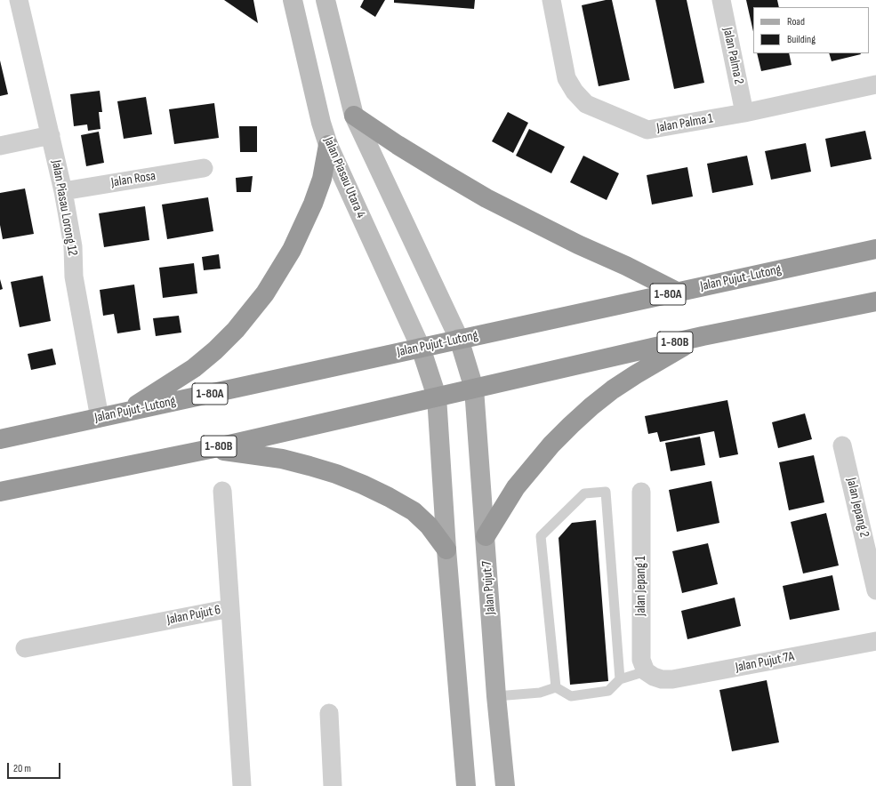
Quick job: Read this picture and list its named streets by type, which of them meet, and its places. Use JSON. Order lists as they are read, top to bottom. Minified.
{"streets":{"highway":["Jalan Pujut-Lutong","1-80A","1-80B"],"main road":["Jalan Pujut 7"],"street":["Jalan Palma 2","Jalan Palma 1","Jalan Piasau Utara 4","Jalan Rosa","Jalan Piasau Lorong 12","Jalan Jepang 2","Jalan Jepang 1","Jalan Pujut 6","Jalan Pujut 7A"]},"crossings":[["Jalan Palma 2","Jalan Palma 1"],["Jalan Piasau Utara 4","Jalan Pujut-Lutong"],["Jalan Rosa","Jalan Piasau Lorong 12"],["Jalan Piasau Lorong 12","Jalan Pujut-Lutong"],["Jalan Pujut-Lutong","Jalan Pujut 7"],["1-80B","Jalan Pujut 7"],["Jalan Jepang 1","Jalan Pujut 7A"]],"legend":["Road","Building"],"scale_bar":"20 m"}
